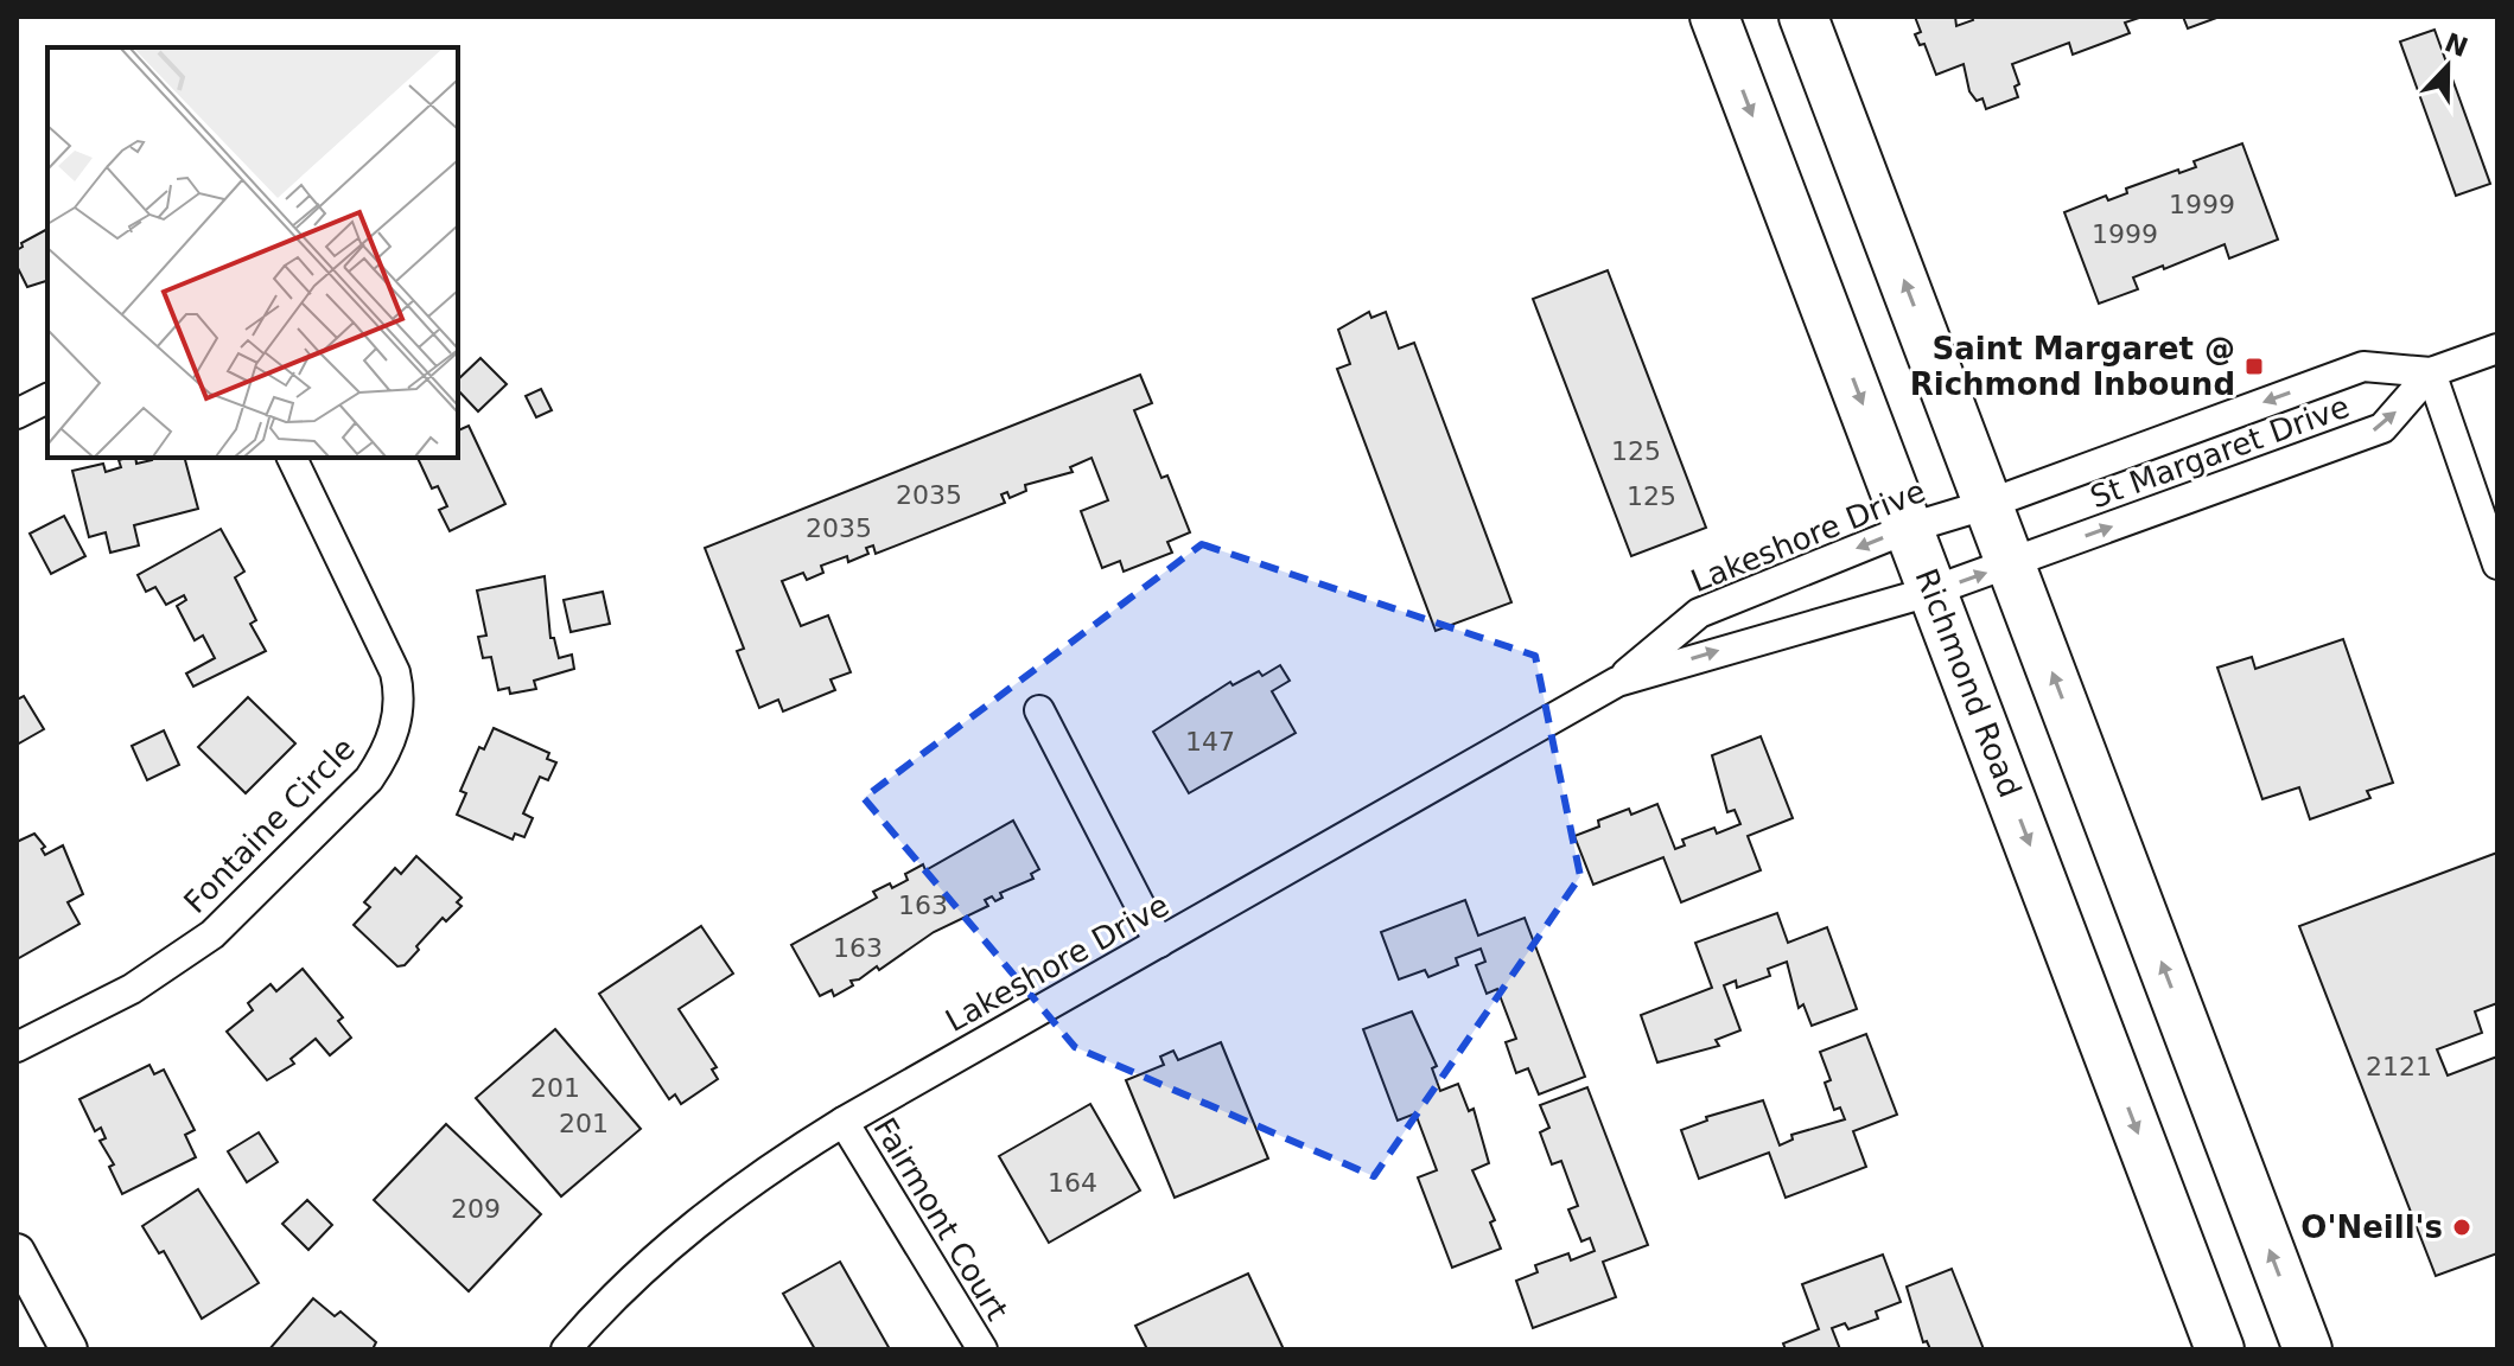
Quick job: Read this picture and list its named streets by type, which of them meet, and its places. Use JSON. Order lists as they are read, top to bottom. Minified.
{"streets":{"main road":["Richmond Road"],"street":["St Margaret Drive","Lakeshore Drive","Fontaine Circle","Fairmont Court"]},"crossings":[["St Margaret Drive","Lakeshore Drive"],["Lakeshore Drive","Richmond Road"],["Lakeshore Drive","Fairmont Court"]],"places":{"transit":["Saint Margaret @ Richmond Inbound"],"other":["O'Neill's"]},"house_numbers":["1999","1999","125","2035","125","2035","147","163","163","2121","201","201","164","209"],"north":"top"}
